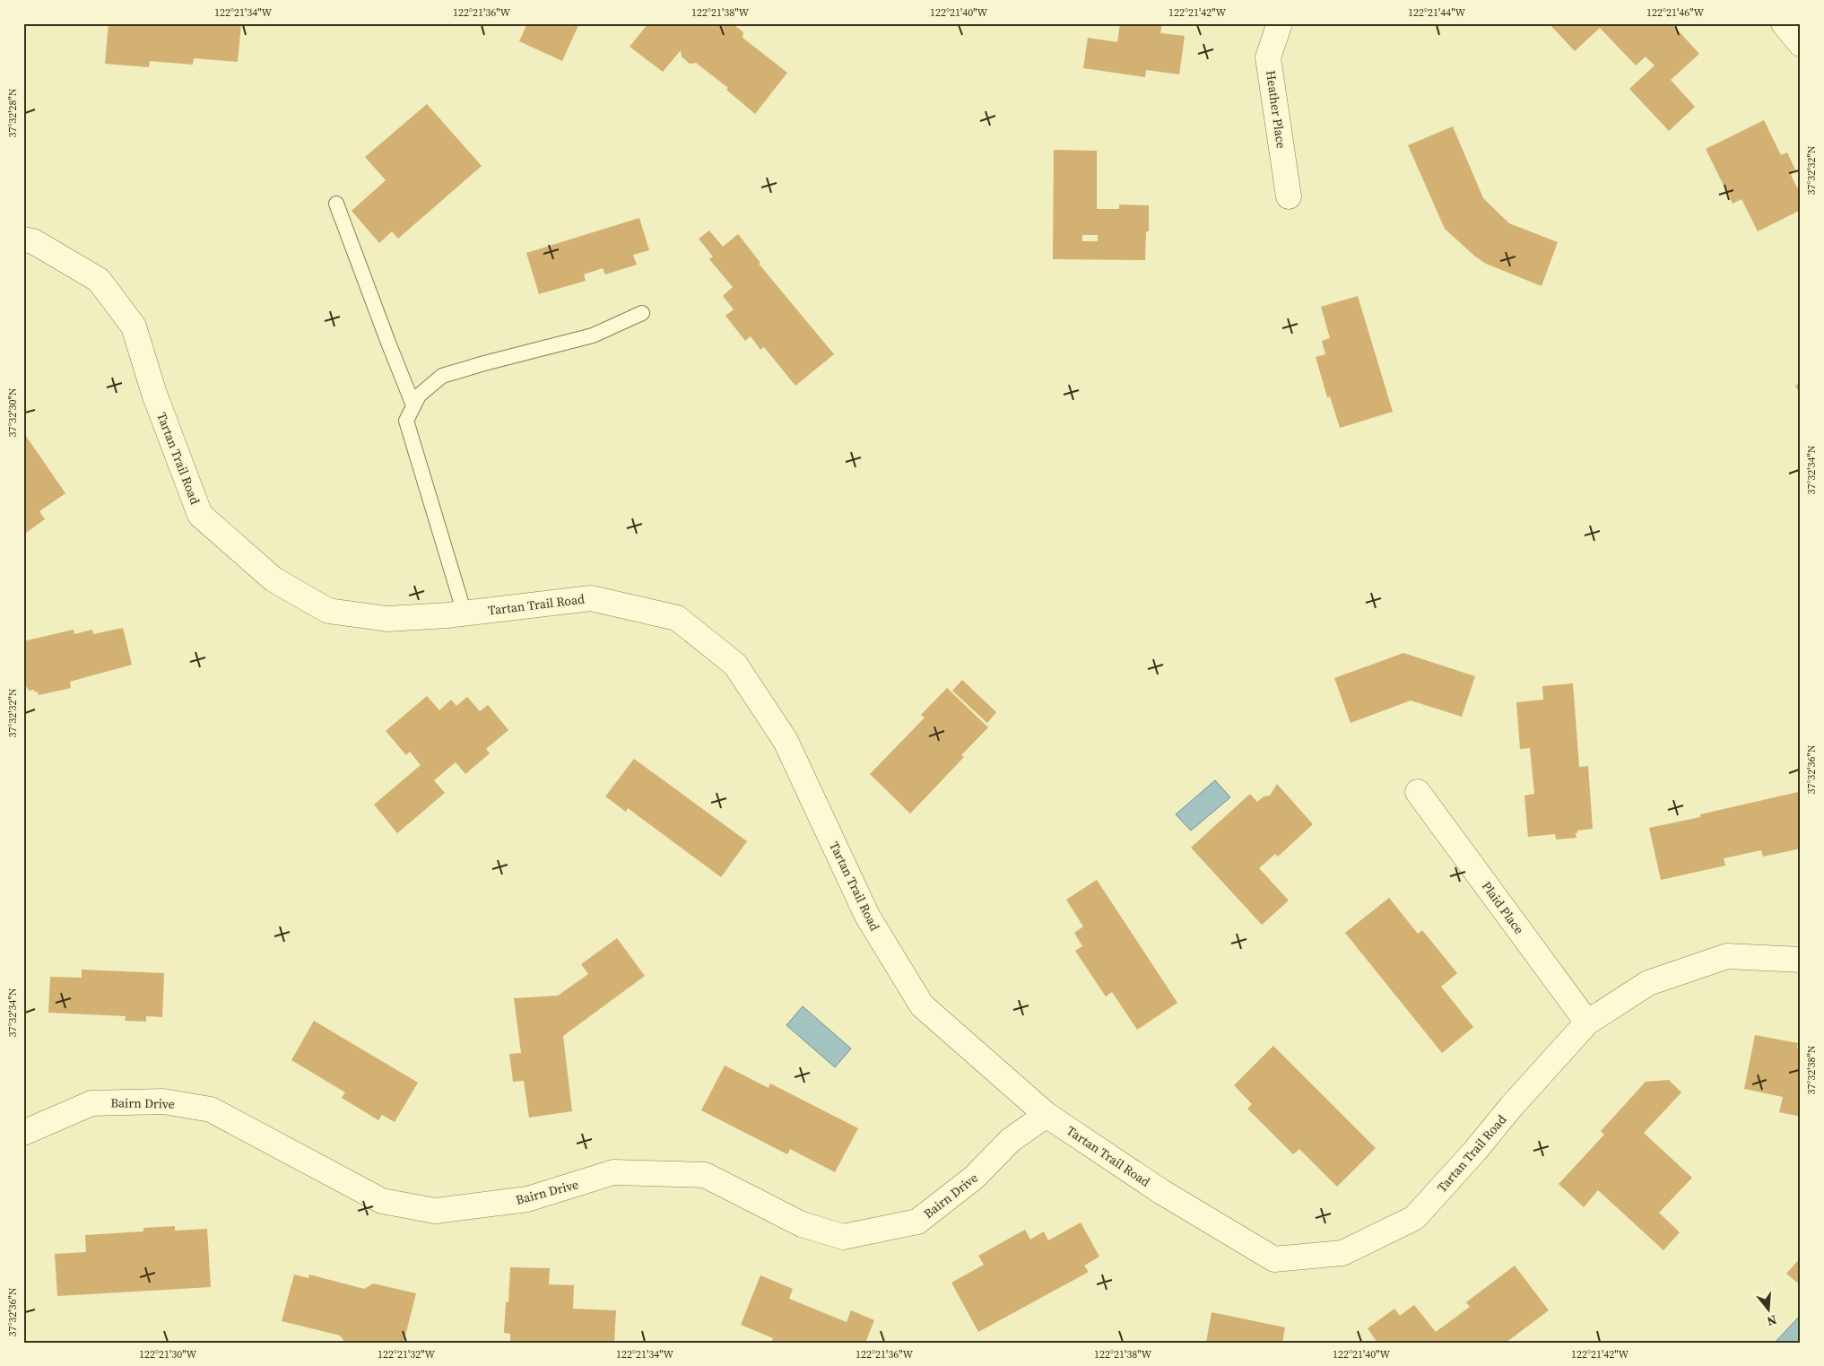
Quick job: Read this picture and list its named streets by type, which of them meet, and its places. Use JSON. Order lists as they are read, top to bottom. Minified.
{"streets":{"street":["Heather Place","Tartan Trail Road","Plaid Place","Bairn Drive"]},"crossings":[["Tartan Trail Road","Plaid Place"],["Tartan Trail Road","Bairn Drive"]],"north":"bottom","coordinates":["122°21'34\"W","122°21'36\"W","122°21'38\"W","122°21'40\"W","122°21'42\"W","122°21'44\"W","122°21'46\"W","37°32'28\"N","37°32'32\"N","37°32'30\"N","37°32'34\"N","37°32'36\"N","37°32'38\"N","122°21'30\"W","122°21'32\"W"]}
